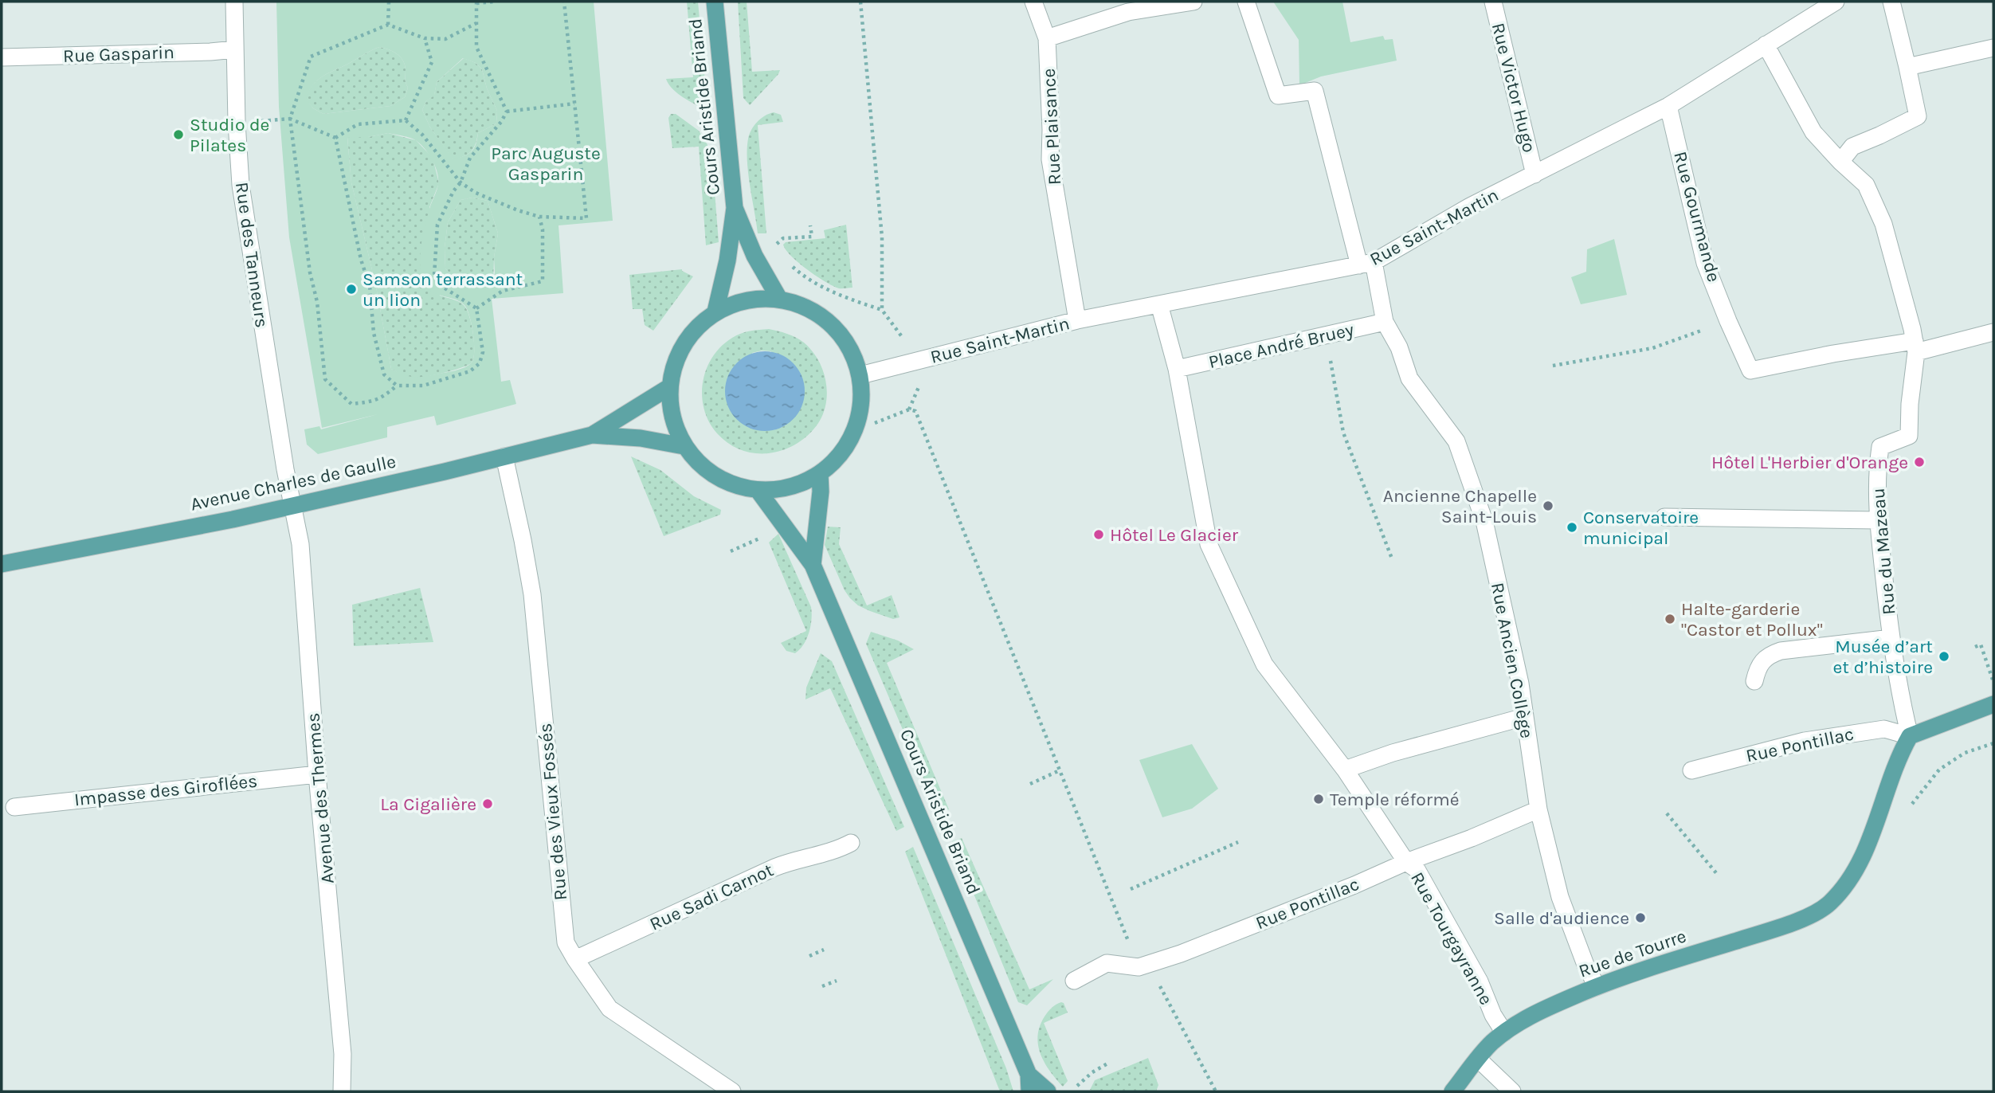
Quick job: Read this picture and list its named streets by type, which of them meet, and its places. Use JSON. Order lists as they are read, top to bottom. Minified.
{"streets":{"main road":["Cours Aristide Briand","Avenue Charles de Gaulle","Rue de Tourre"],"street":["Rue Gasparin","Rue Victor Hugo","Rue Plaisance","Rue Gourmande","Rue Saint-Martin","Rue des Tanneurs","Place André Bruey","Rue du Mazeau","Rue Ancien Collège","Rue Pontillac","Impasse des Giroflées","Avenue des Thermes","Rue des Vieux Fossés","Rue Sadi Carnot","Rue Tourgayranne"]},"crossings":[["Rue Gasparin","Rue des Tanneurs"],["Rue Victor Hugo","Rue Saint-Martin"],["Cours Aristide Briand","Rue Saint-Martin"],["Cours Aristide Briand","Avenue Charles de Gaulle"],["Rue Plaisance","Rue Saint-Martin"],["Rue Gourmande","Rue Saint-Martin"],["Rue Gourmande","Rue du Mazeau"],["Rue Saint-Martin","Avenue Charles de Gaulle"],["Rue des Tanneurs","Avenue Charles de Gaulle"],["Rue des Tanneurs","Avenue des Thermes"],["Place André Bruey","Rue Ancien Collège"],["Place André Bruey","Rue Tourgayranne"],["Avenue Charles de Gaulle","Avenue des Thermes"],["Avenue Charles de Gaulle","Rue des Vieux Fossés"],["Rue du Mazeau","Rue Pontillac"],["Rue du Mazeau","Rue de Tourre"],["Rue Ancien Collège","Rue Pontillac"],["Rue Ancien Collège","Rue de Tourre"],["Rue Pontillac","Rue Tourgayranne"],["Rue Pontillac","Rue de Tourre"],["Impasse des Giroflées","Avenue des Thermes"],["Rue des Vieux Fossés","Rue Sadi Carnot"],["Rue Tourgayranne","Rue de Tourre"]],"parks":["Parc Auguste Gasparin"],"places":["Studio de Pilates","Samson terrassant un lion","Hôtel L'Herbier d'Orange","Ancienne Chapelle Saint-Louis","Conservatoire municipal","Hôtel Le Glacier","Halte-garderie \"Castor et Pollux\"","Musée d’art et d’histoire","Temple réformé","La Cigalière","Salle d'audience"]}
